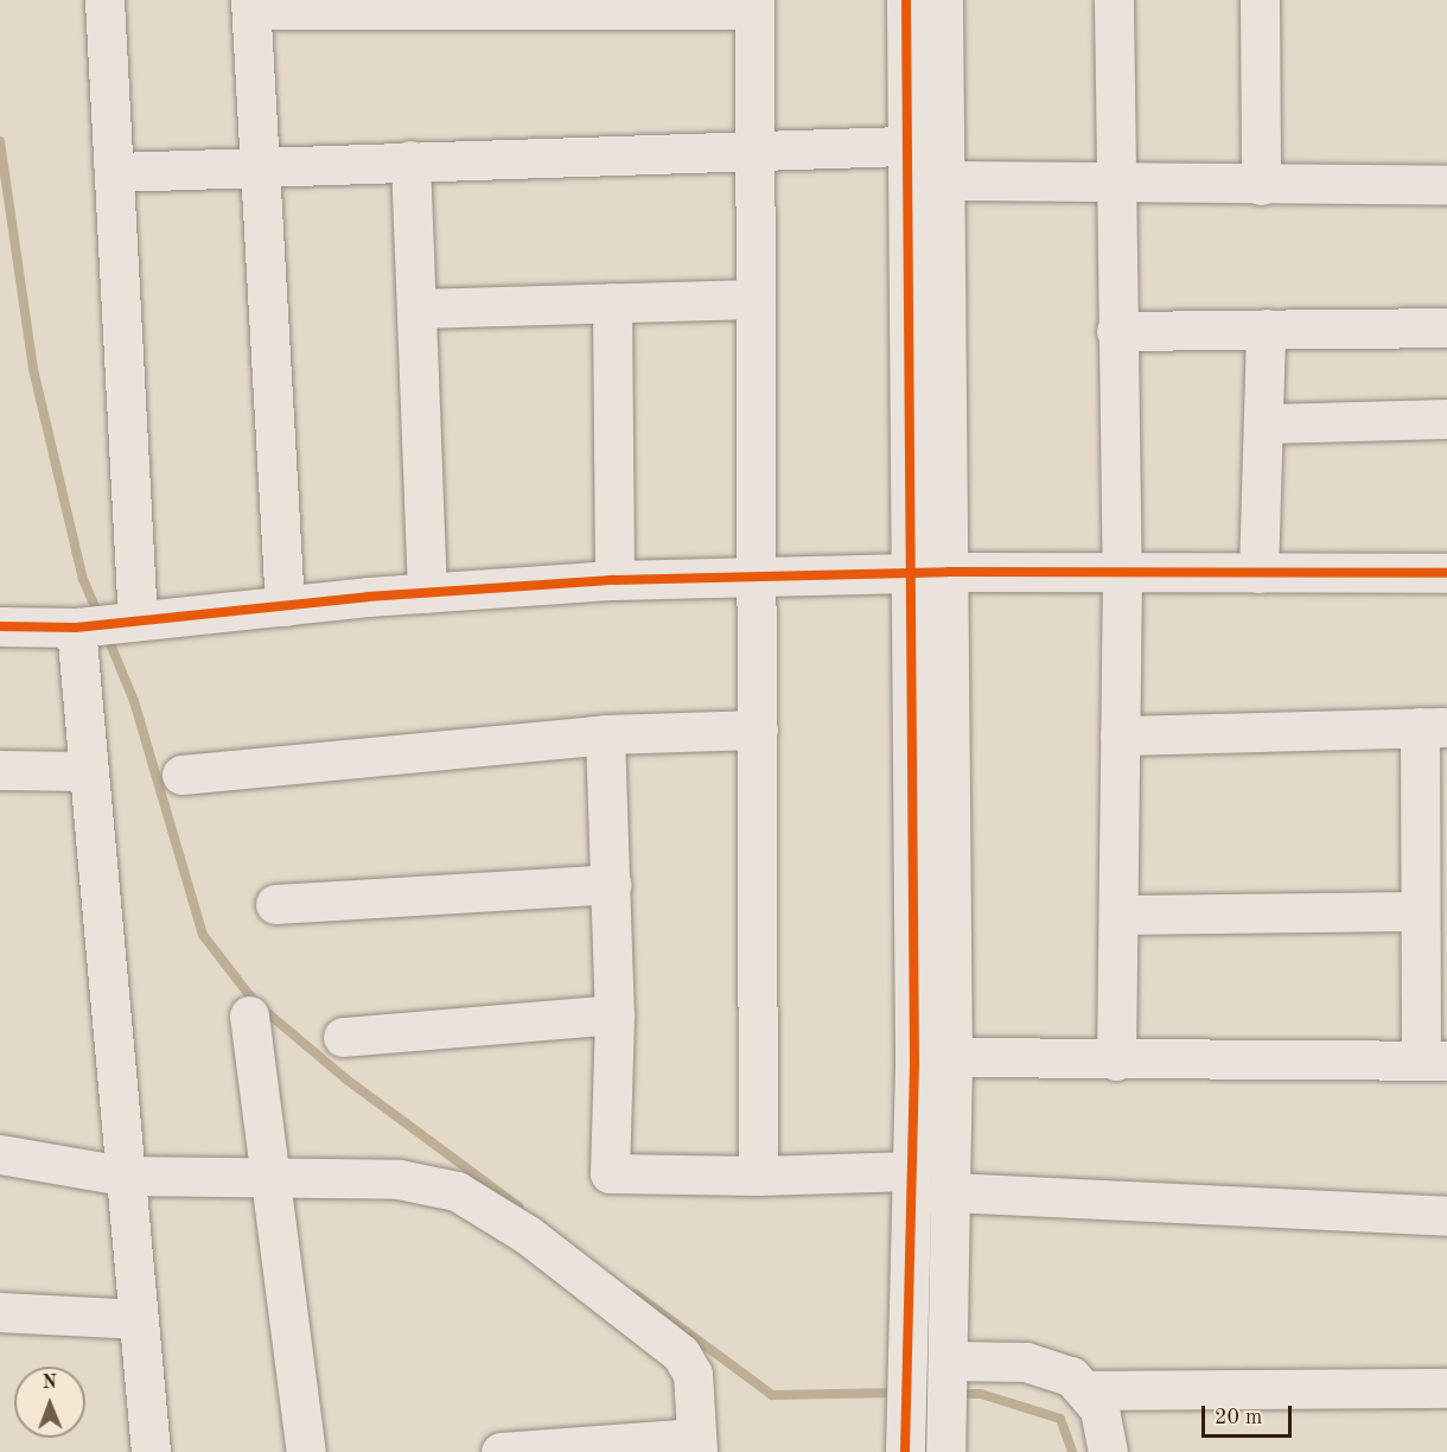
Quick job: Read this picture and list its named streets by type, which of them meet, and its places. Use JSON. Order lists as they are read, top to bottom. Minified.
{"scale_bar":"20 m","north":"top"}
